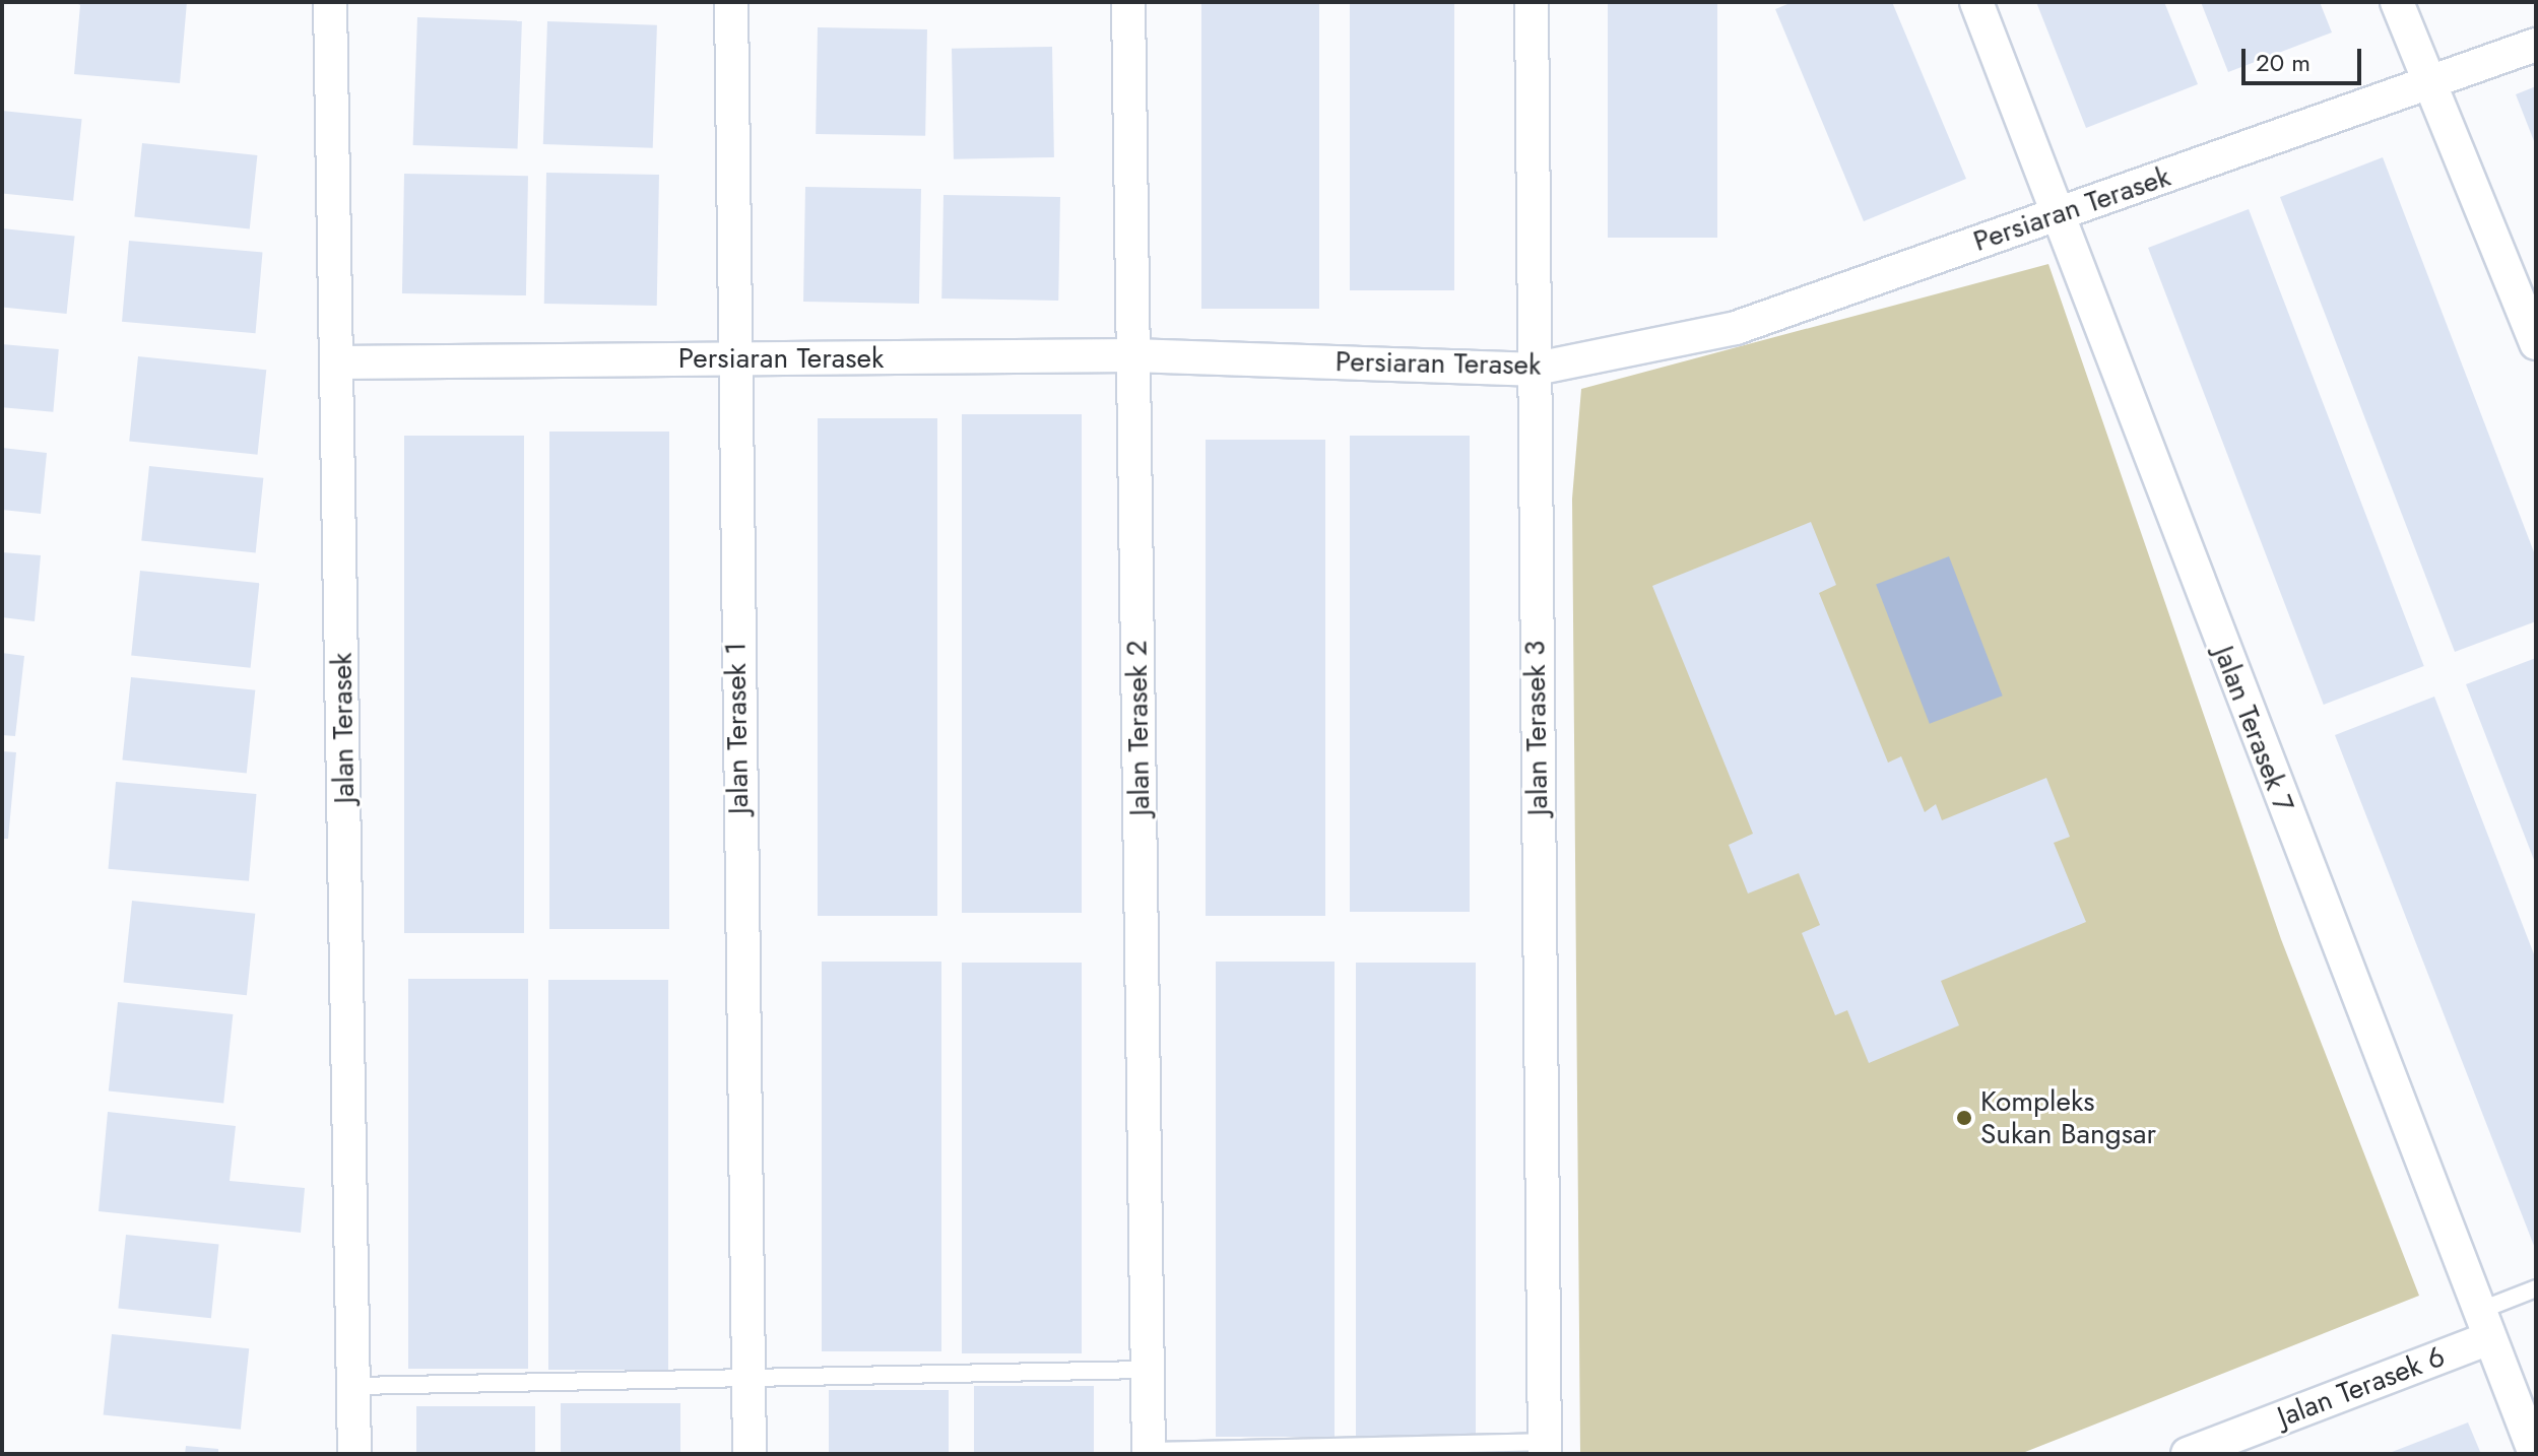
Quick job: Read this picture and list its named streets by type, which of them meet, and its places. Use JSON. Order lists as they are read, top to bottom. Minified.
{"streets":{"street":["Persiaran Terasek","Jalan Terasek","Jalan Terasek 1","Jalan Terasek 2","Jalan Terasek 3","Jalan Terasek 7","Jalan Terasek 6"]},"crossings":[["Persiaran Terasek","Jalan Terasek"],["Persiaran Terasek","Jalan Terasek 1"],["Persiaran Terasek","Jalan Terasek 2"],["Persiaran Terasek","Jalan Terasek 3"],["Persiaran Terasek","Jalan Terasek 7"],["Jalan Terasek 7","Jalan Terasek 6"]],"places":["Kompleks Sukan Bangsar"],"scale_bar":"20 m"}
